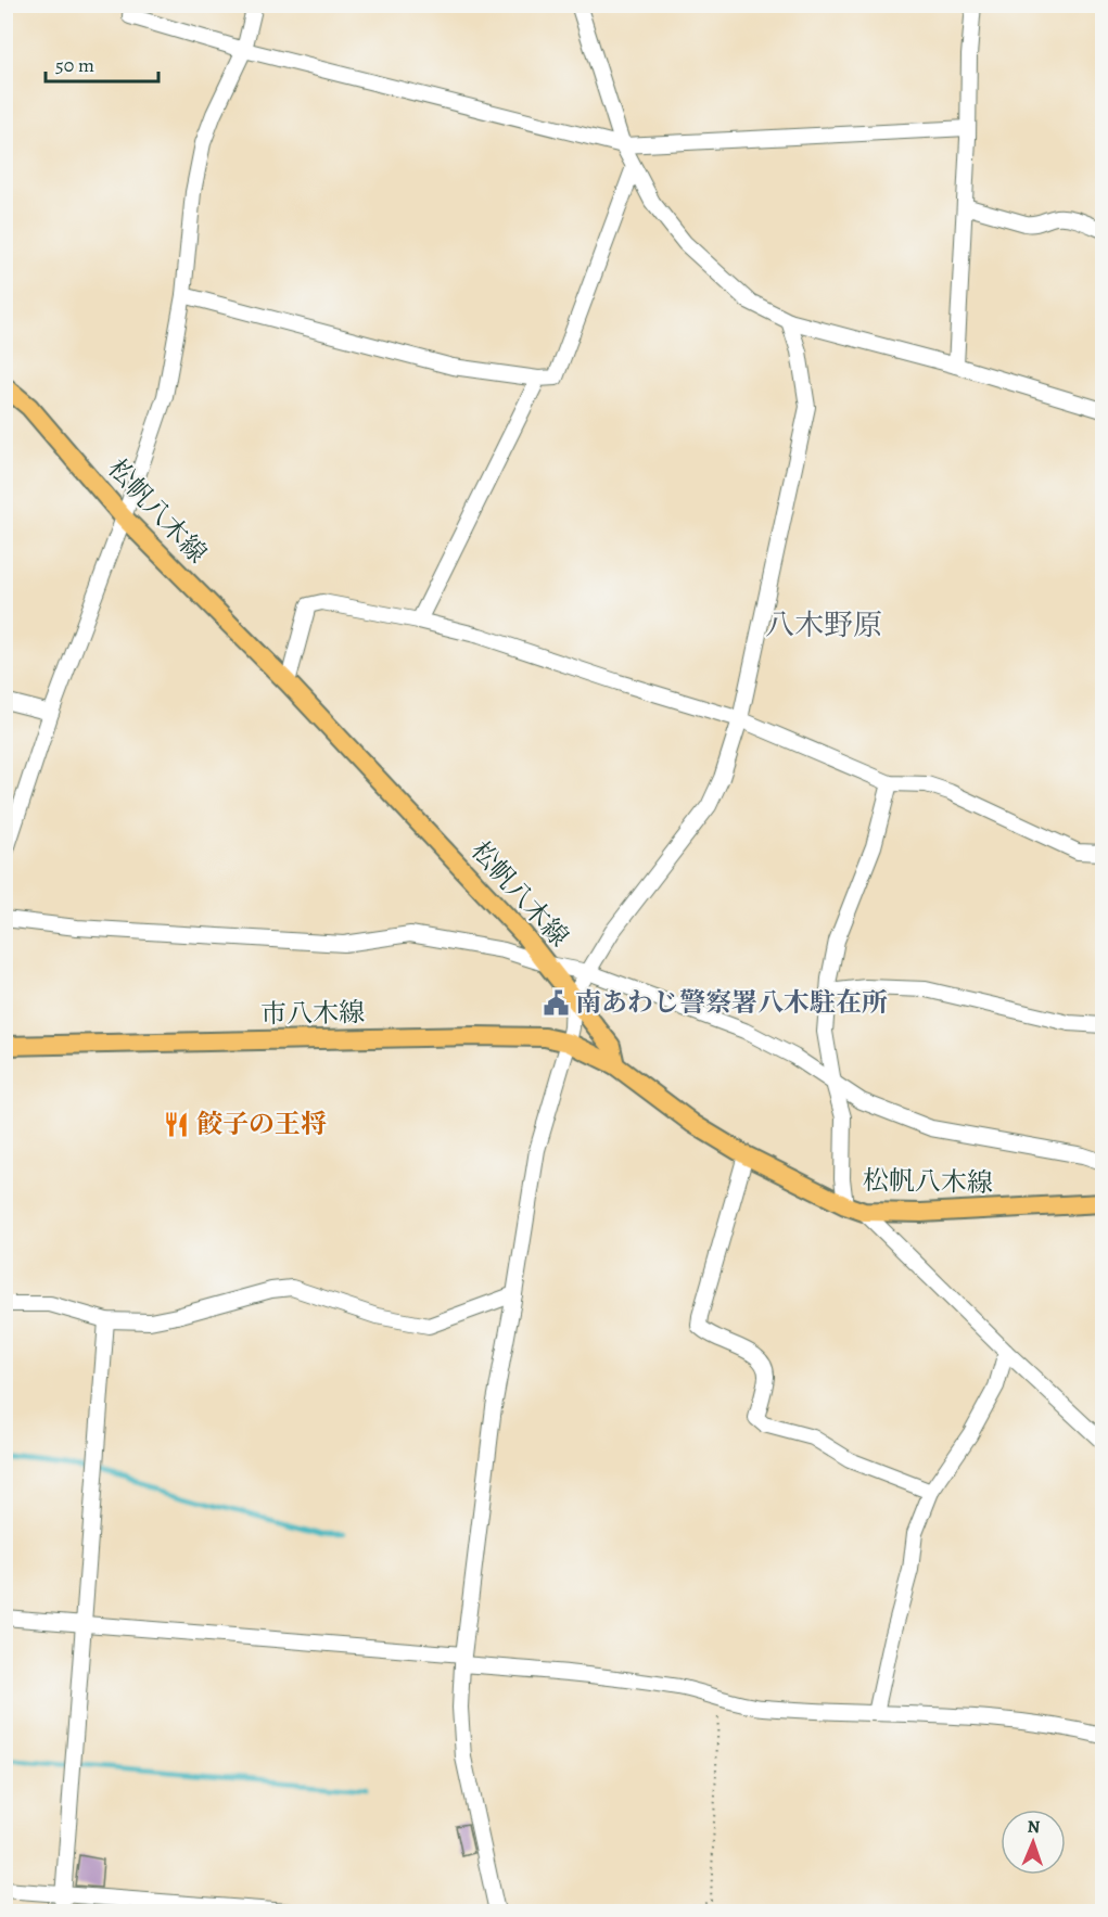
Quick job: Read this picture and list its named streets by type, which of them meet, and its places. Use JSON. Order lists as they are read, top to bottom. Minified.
{"streets":{"main road":["松帆八木線","市八木線"]},"crossings":[["松帆八木線","市八木線"]],"districts":["八木野原"],"places":{"public building":["南あわじ警察署八木駐在所"],"restaurant":["餃子の王将"]},"scale_bar":"50 m","north":"top"}
